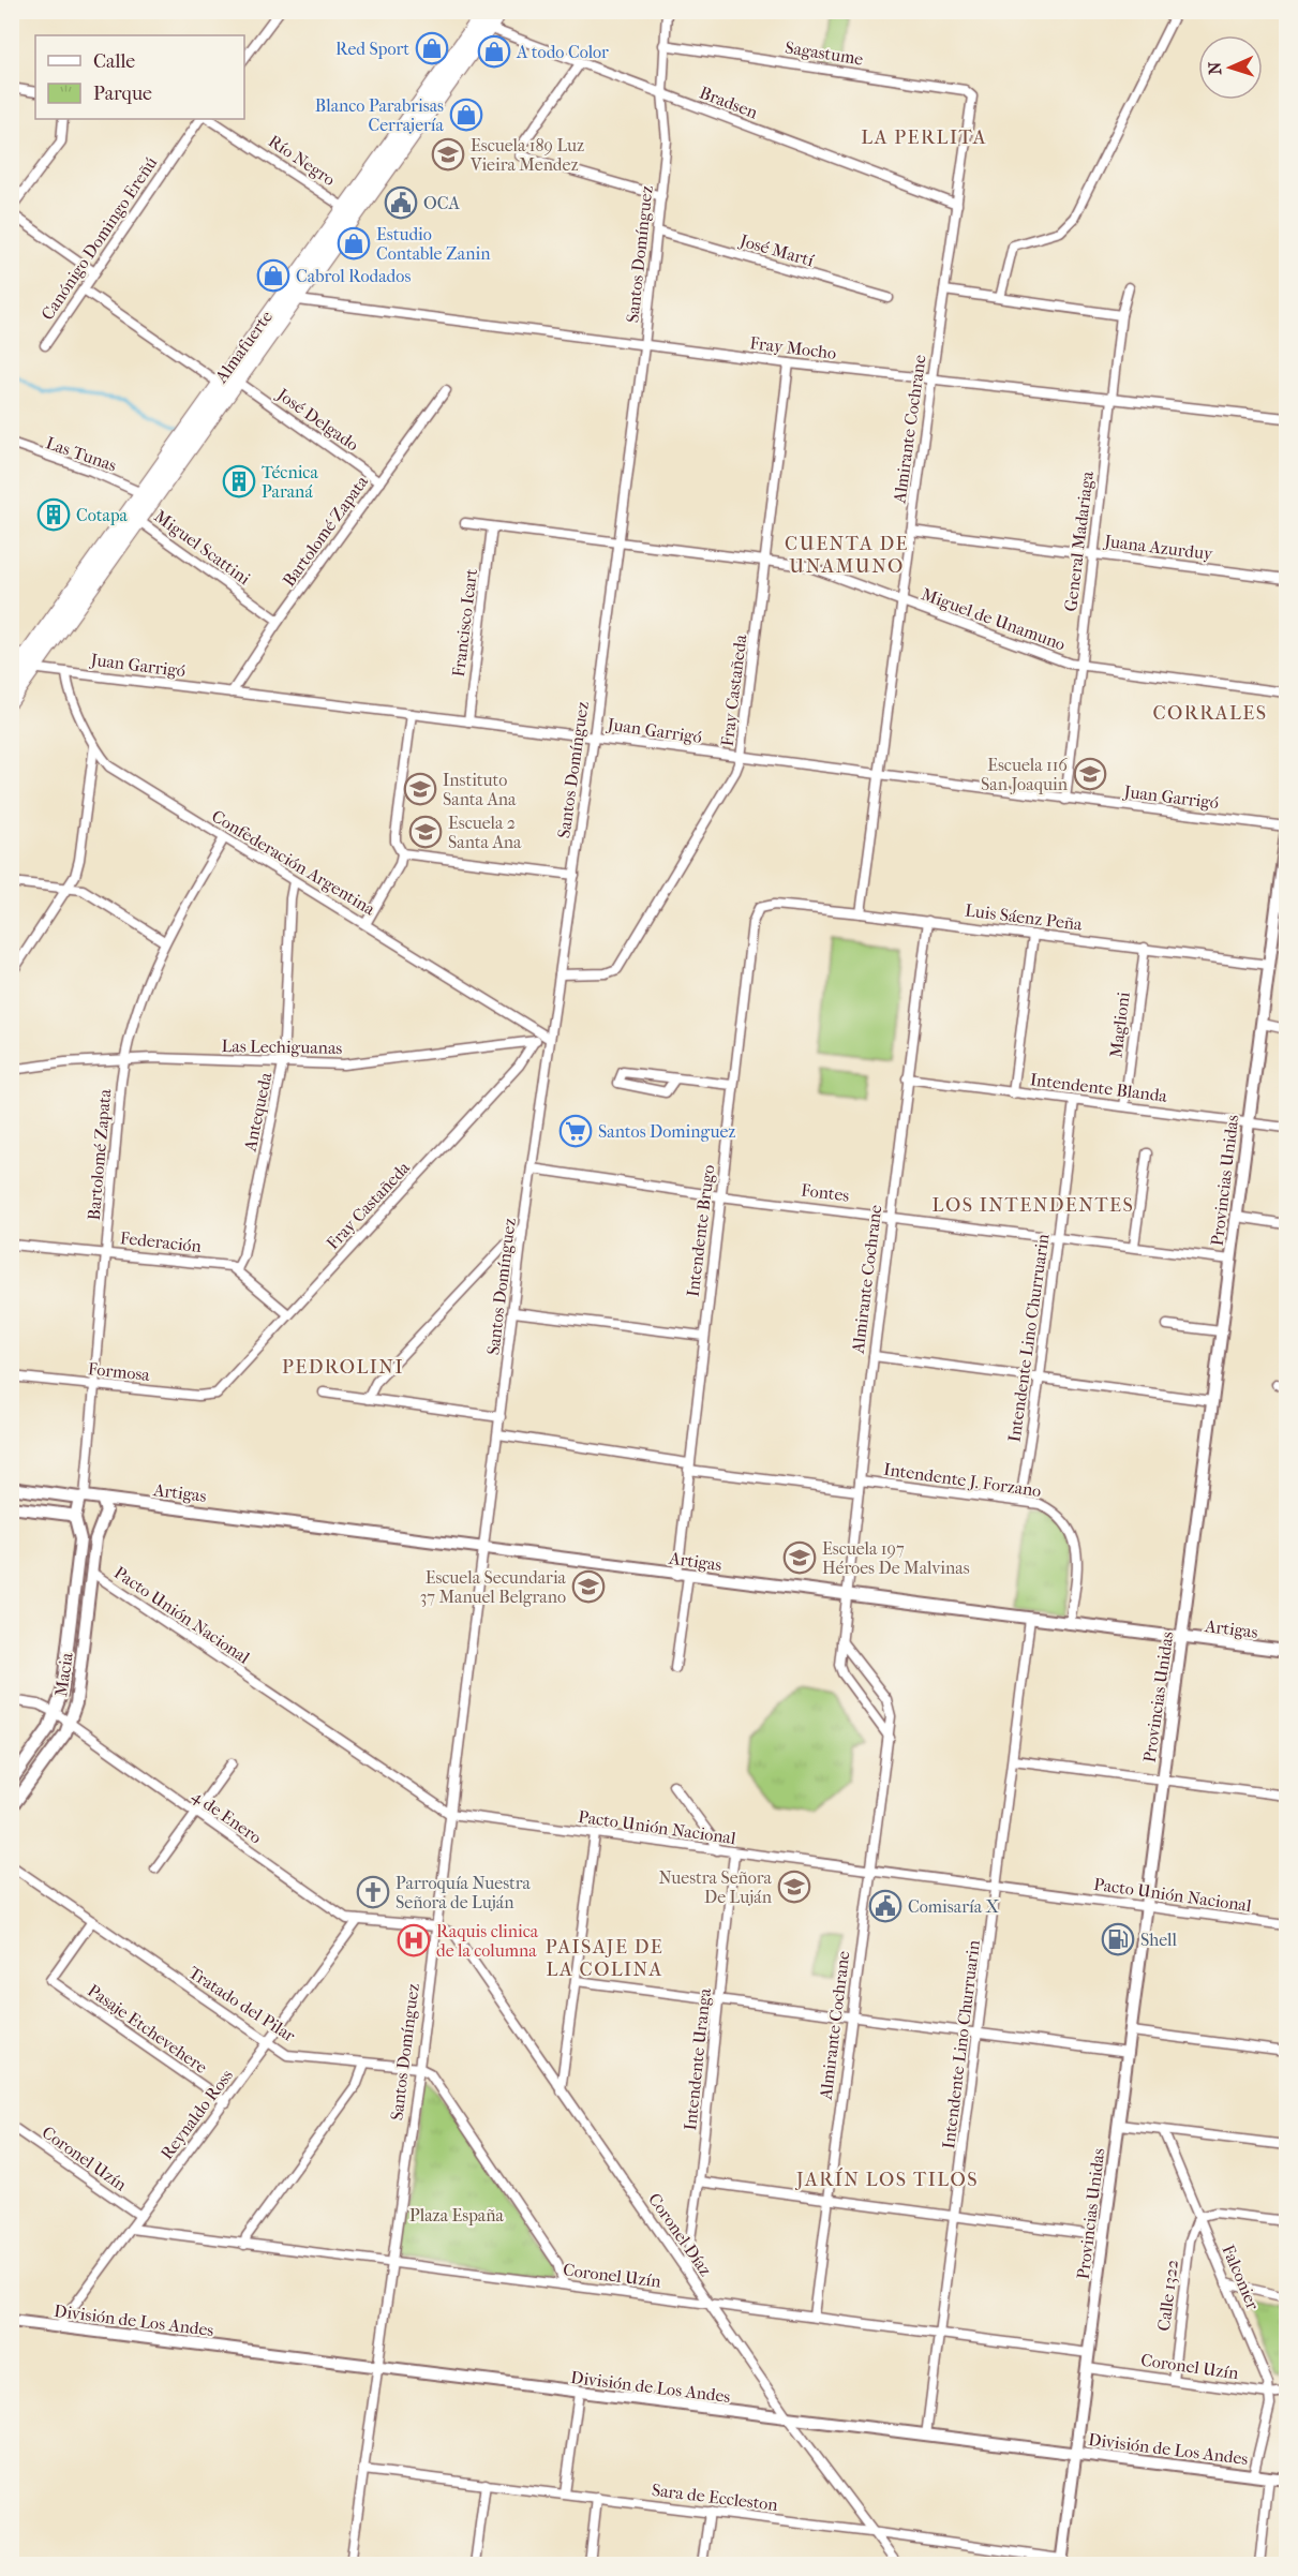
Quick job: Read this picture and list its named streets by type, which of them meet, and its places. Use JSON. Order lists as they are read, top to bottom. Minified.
{"streets":{"main road":["Almafuerte"],"street":["Sagastume","Bradsen","Río Negro","Canónigo Domingo Ereñú","José Martí","Santos Domínguez","Fray Mocho","José Delgado","Almirante Cochrane","Las Tunas","Bartolomé Zapata","General Madariaga","Miguel Scattini","Juana Azurduy","Miguel de Unamuno","Francisco Icart","Juan Garrigó","Fray Castañeda","Confederación Argentina","Luis Sáenz Peña","Maglioni","Las Lechiguanas","Intendente Blanda","Antequeda","Provincias Unidas","Fontes","Intendente Brugo","Federación","Intendente Lino Churruarin","Formosa","Intendente J. Forzano","Artigas","Pacto Unión Nacional","Macia","4 de Enero","Tratado del Pilar","Pasaje Etchevehere","Intendente Uranga","Reynaldo Ross","Coronel Uzín","Coronel Díaz","Falconier","Calle 1322","División de Los Andes","Sara de Eccleston"]},"crossings":[["Sagastume","Santos Domínguez"],["Sagastume","Almirante Cochrane"],["Bradsen","Santos Domínguez"],["Bradsen","Almafuerte"],["Bradsen","Almirante Cochrane"],["Río Negro","Almafuerte"],["José Martí","Santos Domínguez"],["Santos Domínguez","Fray Mocho"],["Santos Domínguez","Miguel de Unamuno"],["Santos Domínguez","Juan Garrigó"],["Santos Domínguez","Fray Castañeda"],["Santos Domínguez","Confederación Argentina"],["Santos Domínguez","Las Lechiguanas"],["Santos Domínguez","Fontes"],["Santos Domínguez","Artigas"],["Santos Domínguez","Pacto Unión Nacional"],["Santos Domínguez","4 de Enero"],["Santos Domínguez","Tratado del Pilar"],["Santos Domínguez","Coronel Uzín"],["Santos Domínguez","Coronel Díaz"],["Santos Domínguez","División de Los Andes"],["Santos Domínguez","Sara de Eccleston"],["Almafuerte","Fray Mocho"],["Almafuerte","José Delgado"],["Almafuerte","Las Tunas"],["Almafuerte","Miguel Scattini"],["Almafuerte","Juan Garrigó"],["Fray Mocho","Almirante Cochrane"],["Fray Mocho","General Madariaga"],["Fray Mocho","Fray Castañeda"],["José Delgado","Bartolomé Zapata"],["Almirante Cochrane","Juana Azurduy"],["Almirante Cochrane","Miguel de Unamuno"],["Almirante Cochrane","Juan Garrigó"],["Almirante Cochrane","Luis Sáenz Peña"],["Almirante Cochrane","Intendente Blanda"],["Almirante Cochrane","Fontes"],["Almirante Cochrane","Intendente J. Forzano"],["Almirante Cochrane","Artigas"],["Almirante Cochrane","Pacto Unión Nacional"],["Almirante Cochrane","Coronel Uzín"],["Bartolomé Zapata","Miguel Scattini"],["Bartolomé Zapata","Juan Garrigó"],["Bartolomé Zapata","Confederación Argentina"],["Bartolomé Zapata","Las Lechiguanas"],["Bartolomé Zapata","Federación"],["Bartolomé Zapata","Formosa"],["Bartolomé Zapata","Artigas"],["Bartolomé Zapata","Macia"],["General Madariaga","Juana Azurduy"],["General Madariaga","Miguel de Unamuno"],["General Madariaga","Juan Garrigó"],["Miguel de Unamuno","Francisco Icart"],["Miguel de Unamuno","Fray Castañeda"],["Francisco Icart","Juan Garrigó"],["Juan Garrigó","Fray Castañeda"],["Juan Garrigó","Confederación Argentina"],["Fray Castañeda","Las Lechiguanas"],["Fray Castañeda","Federación"],["Fray Castañeda","Formosa"],["Confederación Argentina","Las Lechiguanas"],["Confederación Argentina","Antequeda"],["Luis Sáenz Peña","Maglioni"],["Luis Sáenz Peña","Provincias Unidas"],["Luis Sáenz Peña","Intendente Brugo"],["Maglioni","Intendente Blanda"],["Las Lechiguanas","Antequeda"],["Intendente Blanda","Provincias Unidas"],["Intendente Blanda","Intendente Lino Churruarin"],["Antequeda","Federación"],["Provincias Unidas","Fontes"],["Provincias Unidas","Artigas"],["Provincias Unidas","Pacto Unión Nacional"],["Provincias Unidas","Coronel Uzín"],["Provincias Unidas","División de Los Andes"],["Provincias Unidas","Sara de Eccleston"],["Fontes","Intendente Brugo"],["Fontes","Intendente Lino Churruarin"],["Intendente Brugo","Artigas"],["Intendente Lino Churruarin","Intendente J. Forzano"],["Intendente Lino Churruarin","Artigas"],["Intendente Lino Churruarin","Pacto Unión Nacional"],["Intendente Lino Churruarin","Coronel Uzín"],["Intendente Lino Churruarin","División de Los Andes"],["Intendente J. Forzano","Artigas"],["Artigas","Macia"],["Pacto Unión Nacional","Macia"],["Pacto Unión Nacional","Intendente Uranga"],["Macia","4 de Enero"],["4 de Enero","Reynaldo Ross"],["4 de Enero","Coronel Díaz"],["Tratado del Pilar","Pasaje Etchevehere"],["Tratado del Pilar","Reynaldo Ross"],["Pasaje Etchevehere","Reynaldo Ross"],["Intendente Uranga","Coronel Díaz"],["Reynaldo Ross","Coronel Uzín"],["Reynaldo Ross","División de Los Andes"],["Coronel Uzín","Coronel Díaz"],["Coronel Uzín","Falconier"],["Coronel Uzín","Calle 1322"],["Coronel Díaz","División de Los Andes"],["Coronel Díaz","Sara de Eccleston"],["Falconier","Calle 1322"],["Falconier","División de Los Andes"]],"districts":["LA PERLITA","CUENTA DE UNAMUNO","CORRALES","LOS INTENDENTES","PEDROLINI","PAISAJE DE LA COLINA","JARÍN LOS TILOS"],"parks":["Plaza España"],"places":{"shop":["Red Sport","A todo Color","Blanco Parabrisas Cerrajería","Estudio Contable Zanin","Cabrol Rodados"],"school or university":["Escuela 189 Luz Vieira Mendez","Escuela 116 San Joaquin","Instituto Santa Ana","Escuela 2 Santa Ana","Escuela 197 Héroes De Malvinas","Escuela Secundaria 37 Manuel Belgrano","Nuestra Señora De Luján"],"public building":["OCA","Comisaría X"],"building":["Técnica Paraná","Cotapa"],"supermarket":["Santos Dominguez"],"church":["Parroquía Nuestra Señora de Luján"],"fuel station":["Shell"],"hospital":["Raquis clinica de la columna"]},"legend":["Calle","Parque"],"north":"left"}
